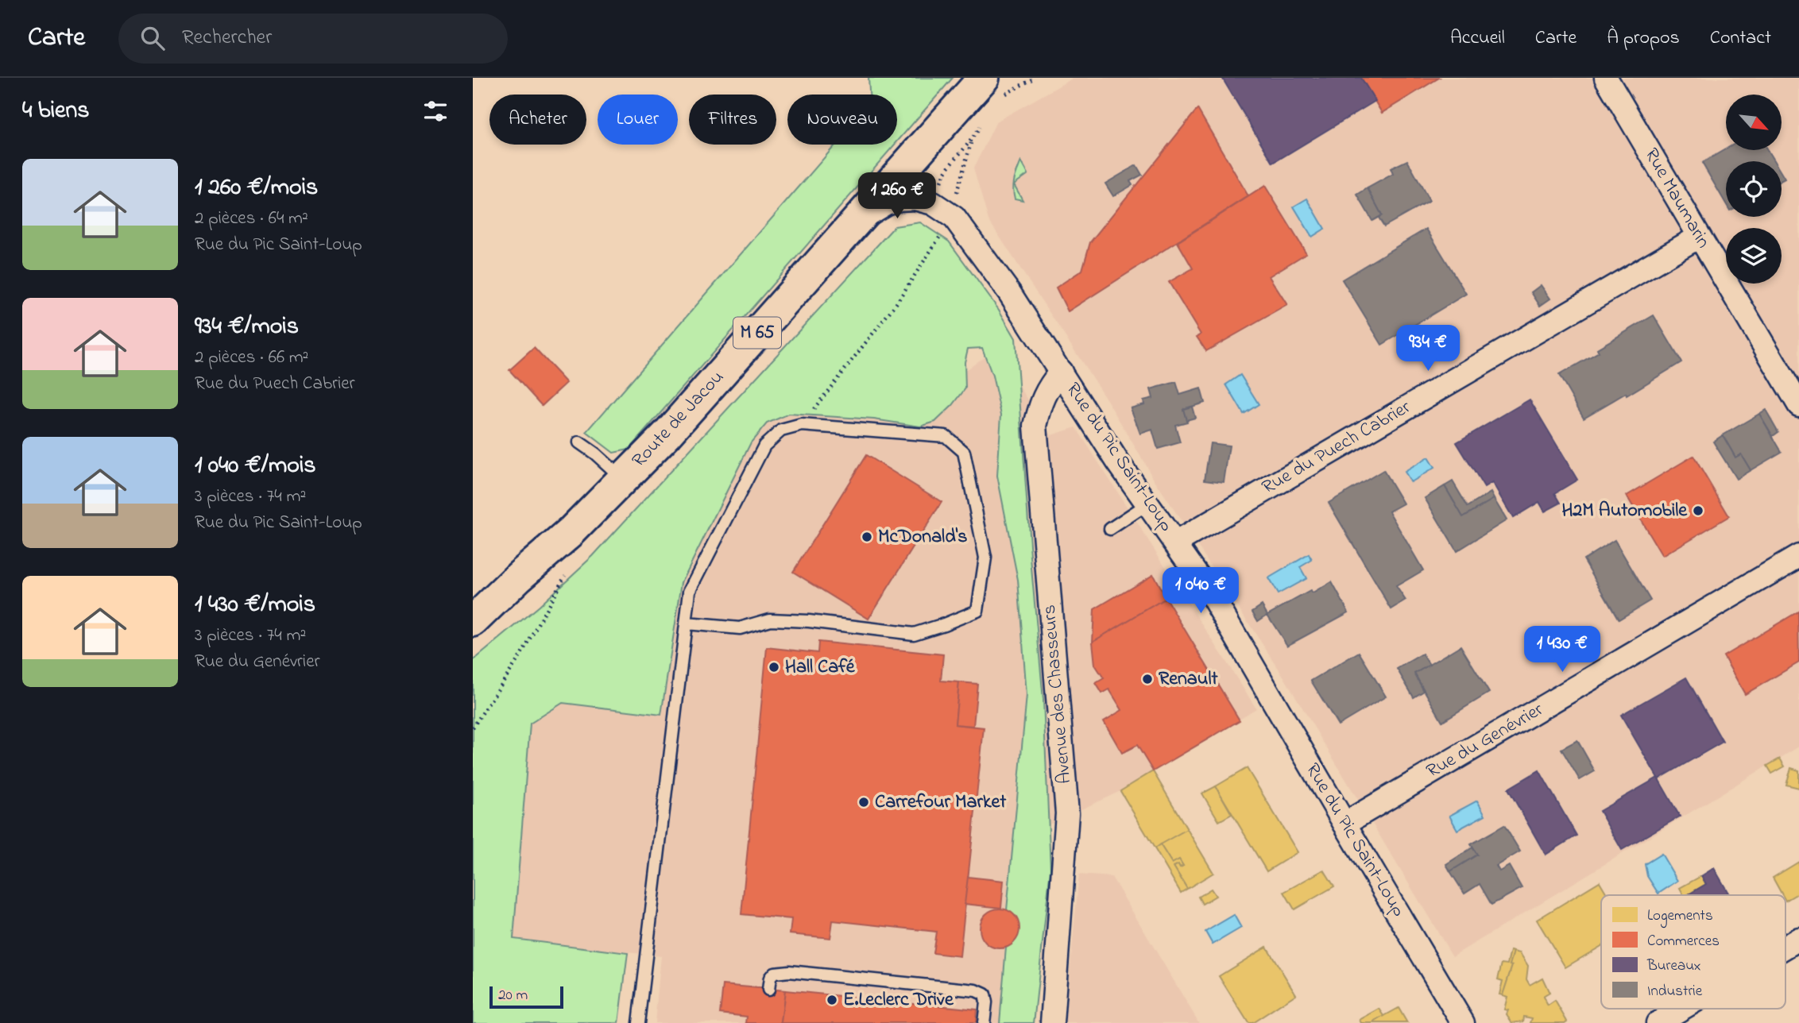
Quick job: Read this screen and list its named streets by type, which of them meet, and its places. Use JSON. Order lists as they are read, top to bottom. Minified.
{"streets":{"main road":["M 65","Route de Jacou"],"street":["Rue Maumarin","Rue du Puech Cabrier","Rue du Pic Saint-Loup","Avenue des Chasseurs","Rue du Genévrier"]},"crossings":[["Rue Maumarin","Rue du Puech Cabrier"],["Rue du Puech Cabrier","Rue du Pic Saint-Loup"],["Rue du Pic Saint-Loup","Avenue des Chasseurs"],["Rue du Pic Saint-Loup","Rue du Genévrier"]],"places":["H2M Automobile","McDonald's","Hall Café","Renault","Carrefour Market","E.Leclerc Drive"],"legend":["Logements","Commerces","Bureaux","Industrie"],"scale_bar":"20 m","north":"bottom right","page":{"header":"Carte","search":"Rechercher","nav":["Accueil","Carte","À propos","Contact"],"heading":"4 biens","chip":["Acheter","Louer","Filtres","Nouveau"],"list":[{"name":"1 260 €/mois","note":"2 pièces · 64 m² · Rue du Pic Saint-Loup"},{"name":"934 €/mois","note":"2 pièces · 66 m² · Rue du Puech Cabrier"},{"name":"1 040 €/mois","note":"3 pièces · 74 m² · Rue du Pic Saint-Loup"},{"name":"1 430 €/mois","note":"3 pièces · 74 m² · Rue du Genévrier"}],"price":["1 260 €","934 €","1 040 €","1 430 €"],"scale":"20 m"}}
